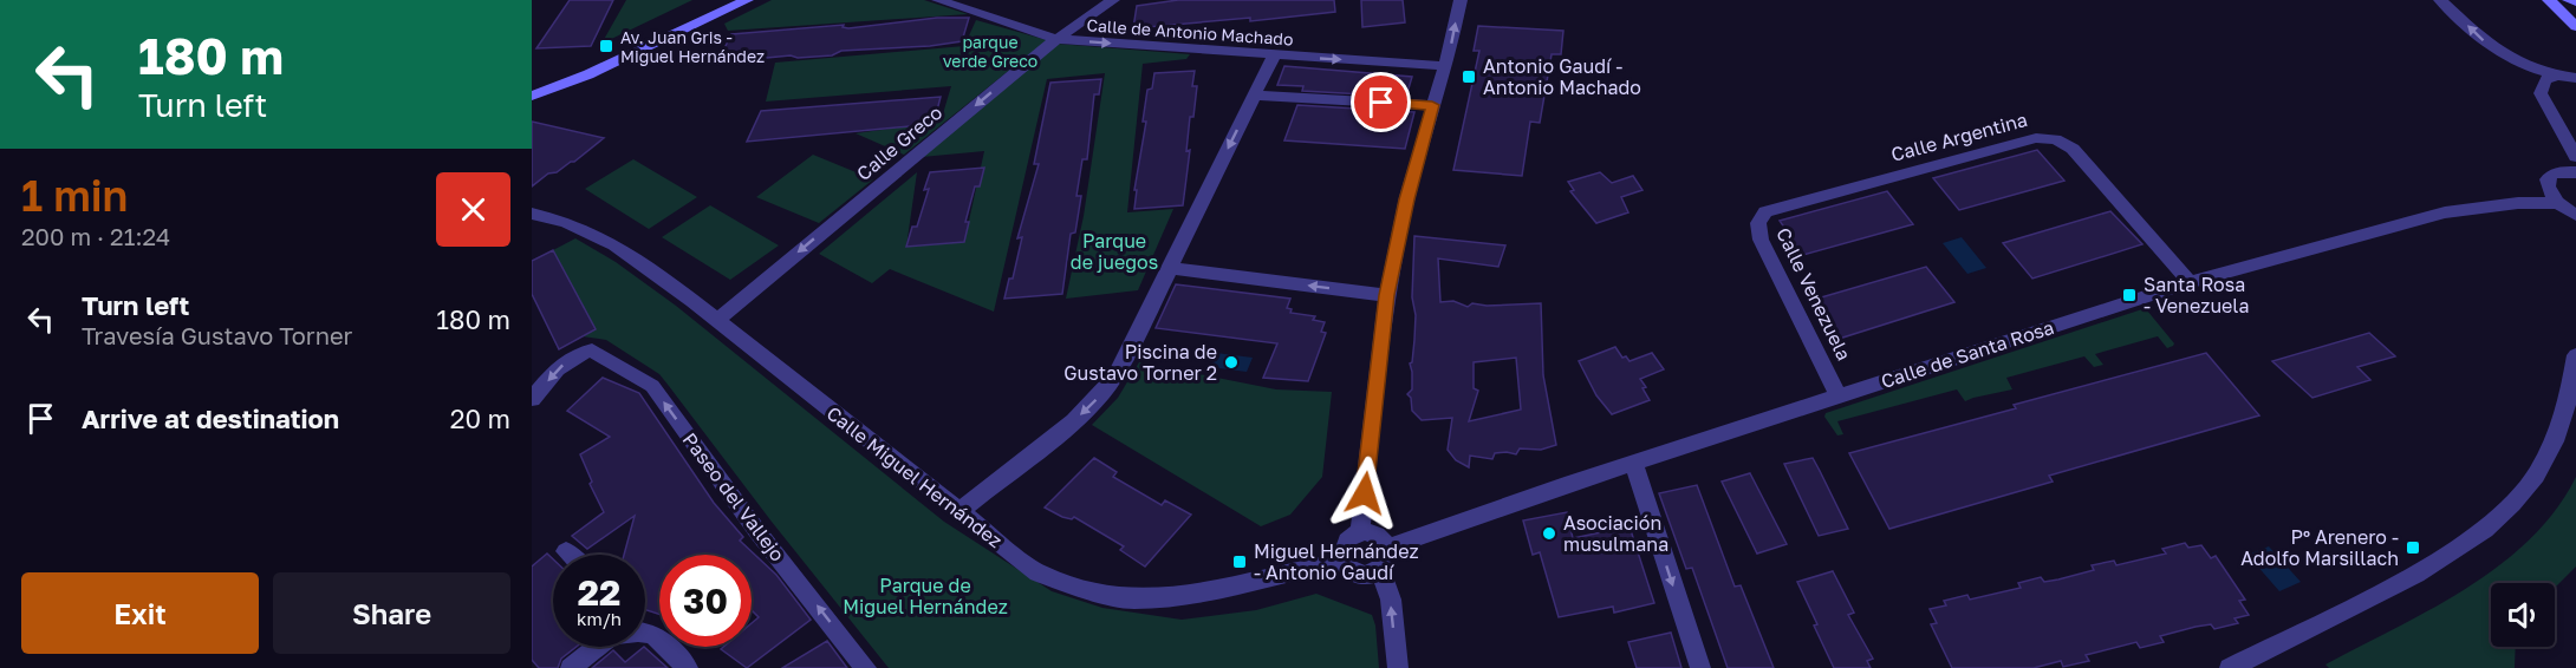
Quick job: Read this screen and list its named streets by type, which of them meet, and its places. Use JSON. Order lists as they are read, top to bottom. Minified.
{"streets":{"street":["Calle de Antonio Machado","Calle Argentina","Calle Greco","Calle Venezuela","Calle de Santa Rosa","Calle Miguel Hernández","Paseo del Vallejo"]},"crossings":[["Calle de Antonio Machado","Calle Greco"],["Calle Argentina","Calle Venezuela"],["Calle Argentina","Calle de Santa Rosa"],["Calle Greco","Calle Miguel Hernández"],["Calle Venezuela","Calle de Santa Rosa"],["Calle de Santa Rosa","Calle Miguel Hernández"]],"one_way":["Calle Greco","Paseo del Vallejo"],"parks":["parque verde Greco","Parque de juegos","Parque de Miguel Hernández"],"places":{"transit":["Av. Juan Gris - Miguel Hernández","Antonio Gaudí - Antonio Machado","Santa Rosa - Venezuela","Pº Arenero - Adolfo Marsillach","Miguel Hernández - Antonio Gaudí"],"other":["Piscina de Gustavo Torner 2","Asociación musulmana"]},"page":{"turn":["180 m","Turn left"],"heading":["1 min","200 m · 21:24"],"list":[{"name":"Turn left","note":"Travesía Gustavo Torner","value":"180 m"},{"name":"Arrive at destination","value":"20 m"}],"speed":"22 km/h","limit":"30","buttons":["Exit","Share"]}}
